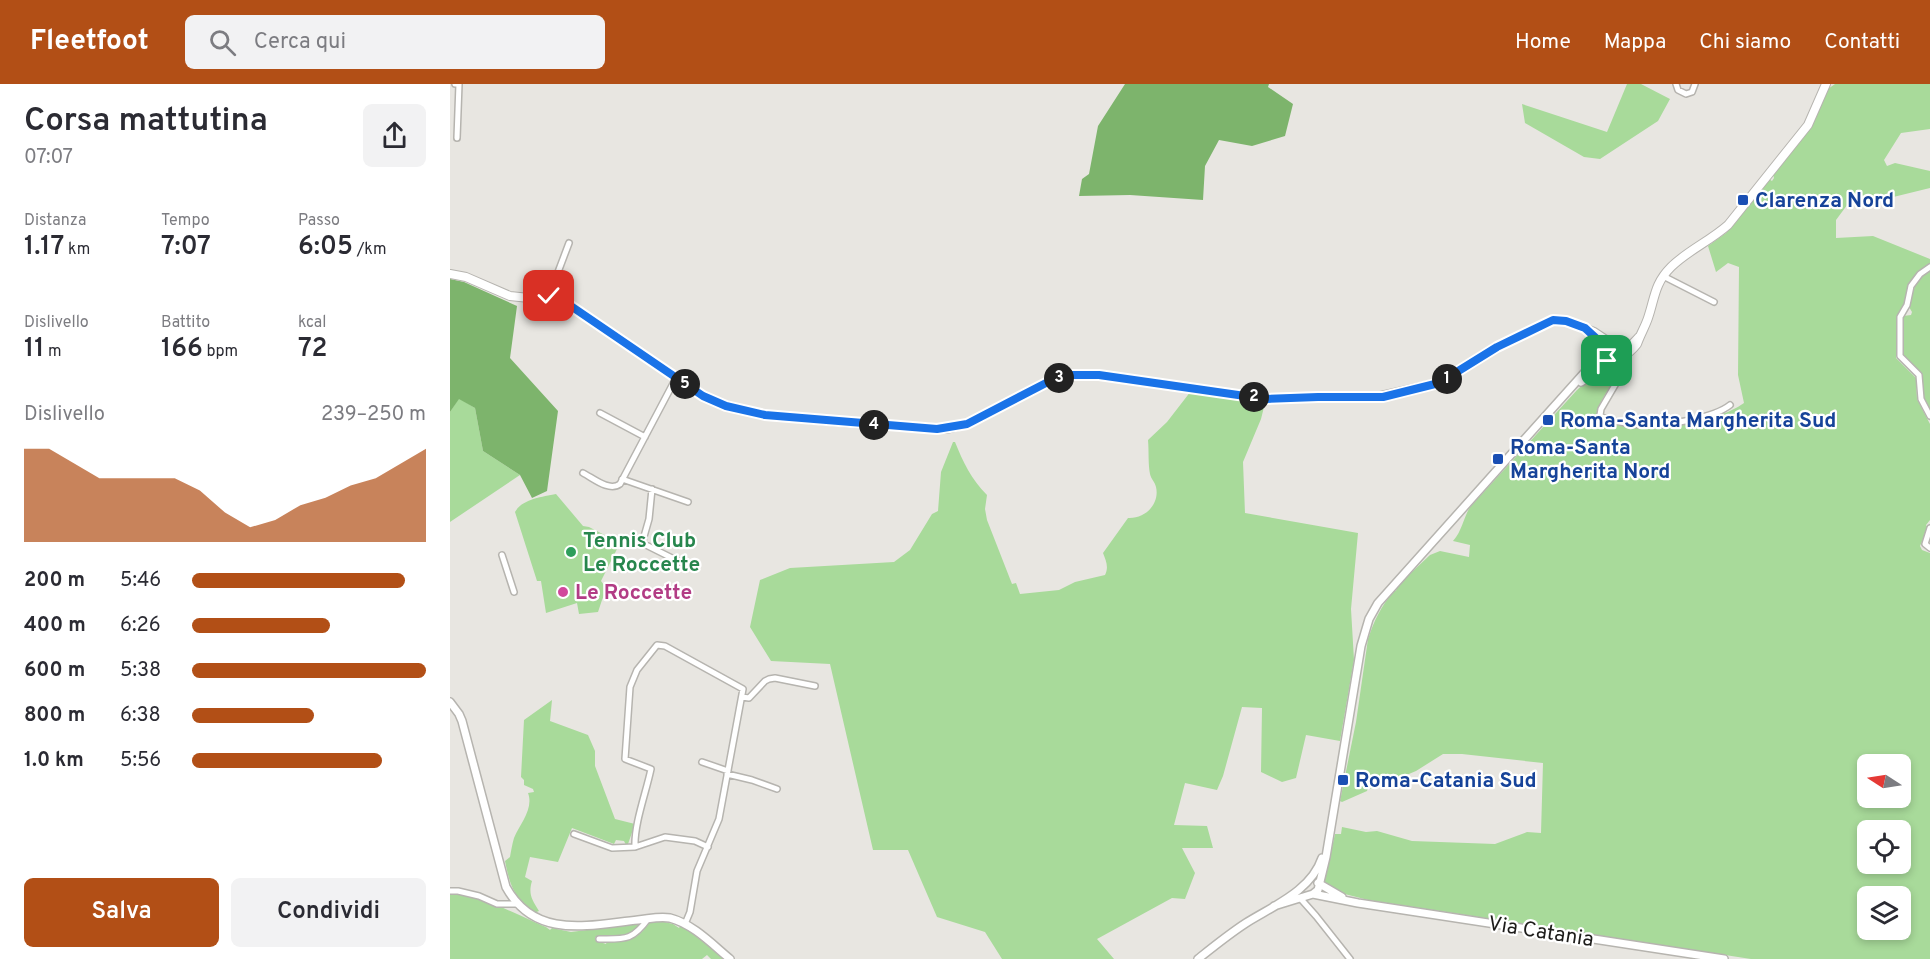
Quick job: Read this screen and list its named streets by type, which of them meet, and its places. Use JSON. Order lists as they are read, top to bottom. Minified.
{"streets":{"street":["Via Catania"]},"places":{"transit":["Clarenza Nord","Roma-Santa Margherita Sud","Roma-Santa Margherita Nord","Roma-Catania Sud"],"other":["Tennis Club Le Roccette","Le Roccette"]},"north":"left","page":{"header":"Fleetfoot","search":"Cerca qui","nav":["Home","Mappa","Chi siamo","Contatti"],"heading":["Corsa mattutina","07:07"],"stats":[["Distanza","1.17 km"],["Tempo","7:07"],["Passo","6:05 /km"],["Dislivello","11 m"],["Battito","166 bpm"],["kcal","72"]],"pins":["3","1","5","2","4"],"chart":["Dislivello","239–250 m"],"list":[{"name":"200 m","note":"5:46"},{"name":"400 m","note":"6:26"},{"name":"600 m","note":"5:38"},{"name":"800 m","note":"6:38"},{"name":"1.0 km","note":"5:56"}],"buttons":["Salva","Condividi"]}}
